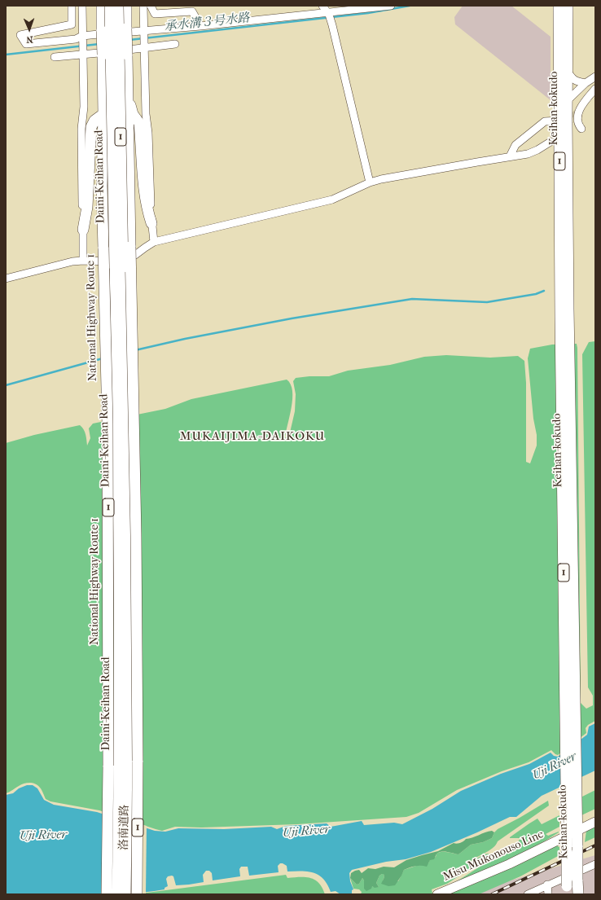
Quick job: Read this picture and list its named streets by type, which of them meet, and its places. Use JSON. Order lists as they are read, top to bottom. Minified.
{"streets":{"highway":["Keihan-kokudo","1","Daini-Keihan Road","National Highway Route 1","洛南道路"],"main road":["Misu Mukonouso Line"]},"crossings":[["Keihan-kokudo","Misu Mukonouso Line"],["1","洛南道路"],["National Highway Route 1","洛南道路"]],"districts":["MUKAIJIMA-DAIKOKU"],"water":["承水溝３号水路","Uji River"],"north":"bottom"}
